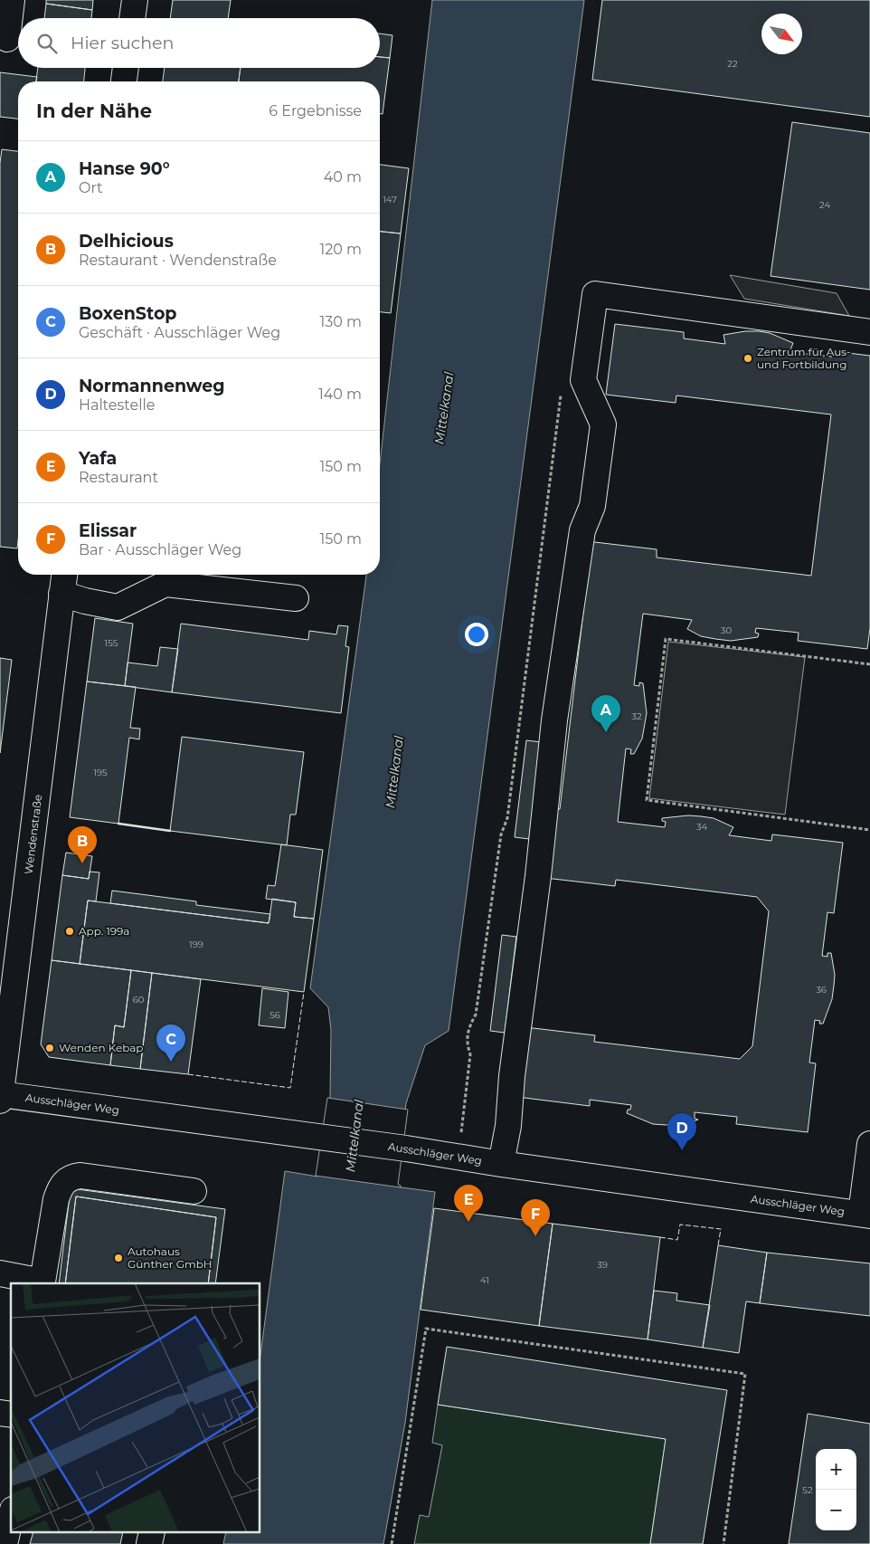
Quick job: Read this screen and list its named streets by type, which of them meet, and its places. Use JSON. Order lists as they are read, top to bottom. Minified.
{"streets":{"street":["Wendenstraße","Ausschläger Weg"]},"crossings":[["Wendenstraße","Ausschläger Weg"]],"water":["Mittelkanal"],"places":["Zentrum für Aus- und Fortbildung","App. 199a","Wenden Kebap","Autohaus Günther GmbH"],"house_numbers":["22","147","24","30","155","32","195","34","199","36","60","56","39","41","52"],"north":"bottom right","page":{"search":"Hier suchen","heading":["In der Nähe","6 Ergebnisse"],"list":[{"mark":"A","name":"Hanse 90°","note":"Ort","value":"40 m"},{"mark":"B","name":"Delhicious","note":"Restaurant · Wendenstraße","value":"120 m"},{"mark":"C","name":"BoxenStop","note":"Geschäft · Ausschläger Weg","value":"130 m"},{"mark":"D","name":"Normannenweg","note":"Haltestelle","value":"140 m"},{"mark":"E","name":"Yafa","note":"Restaurant","value":"150 m"},{"mark":"F","name":"Elissar","note":"Bar · Ausschläger Weg","value":"150 m"}],"pins":["A","B","C","D","E","F"],"map_buttons":["+","−"]}}
